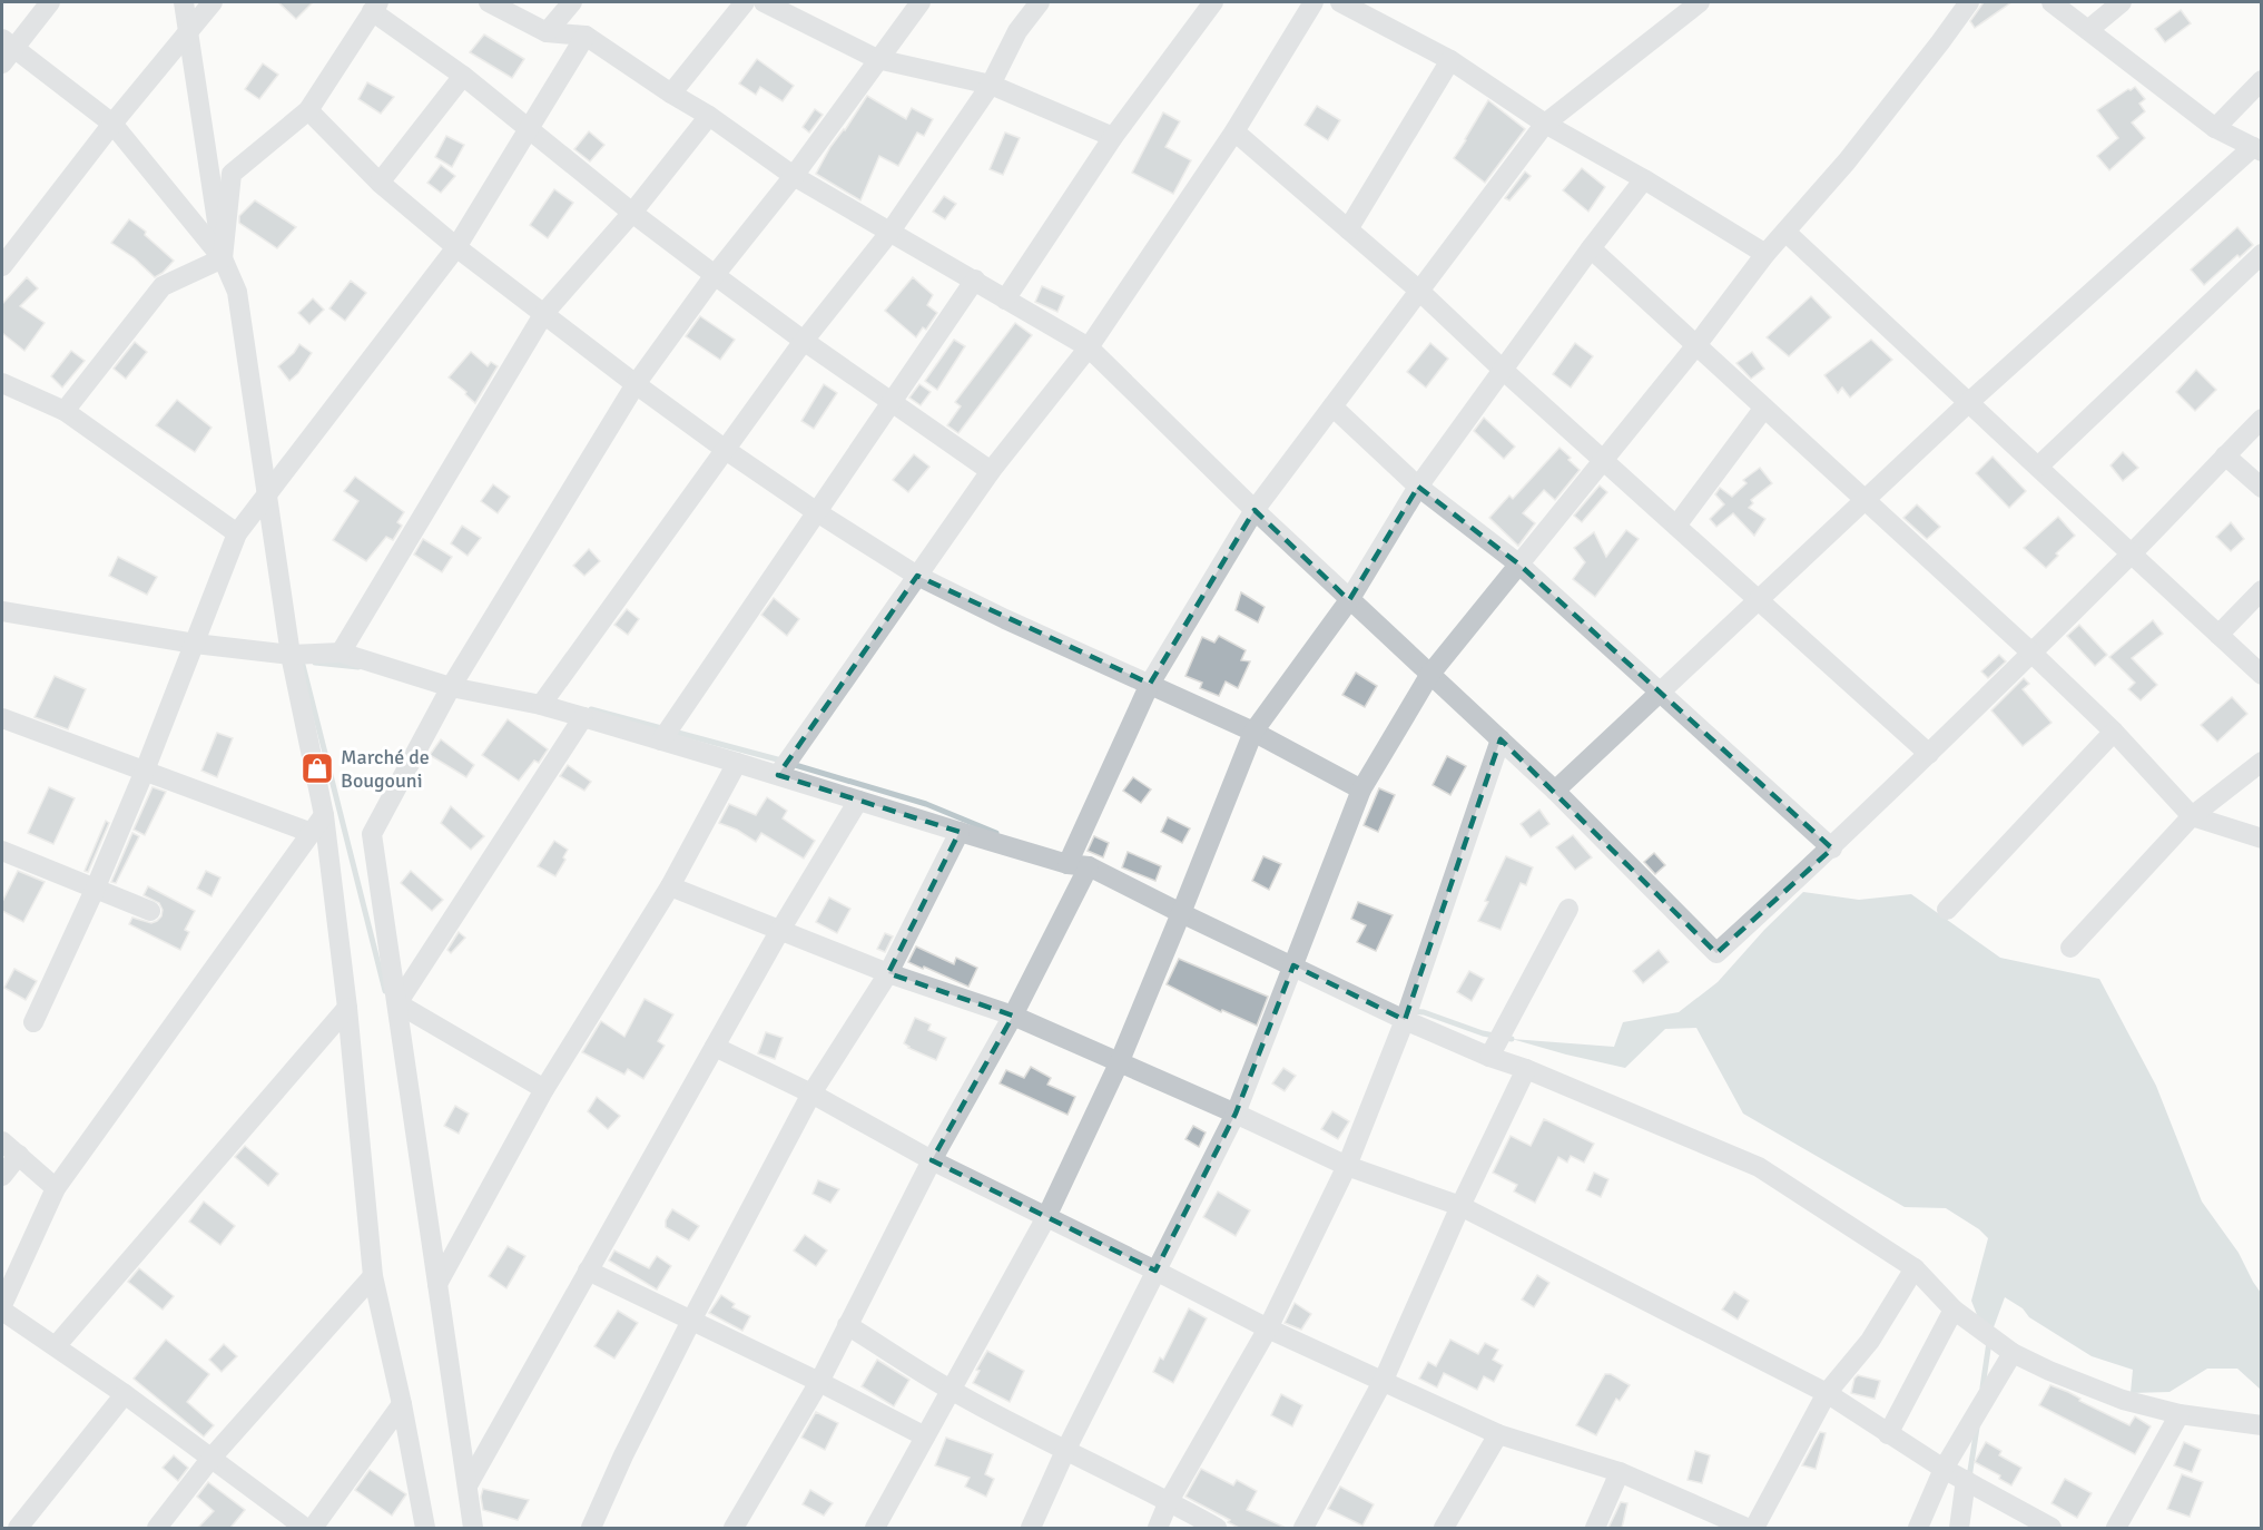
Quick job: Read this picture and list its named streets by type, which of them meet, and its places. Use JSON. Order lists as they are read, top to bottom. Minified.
{"places":{"shop":["Marché de Bougouni"]}}
